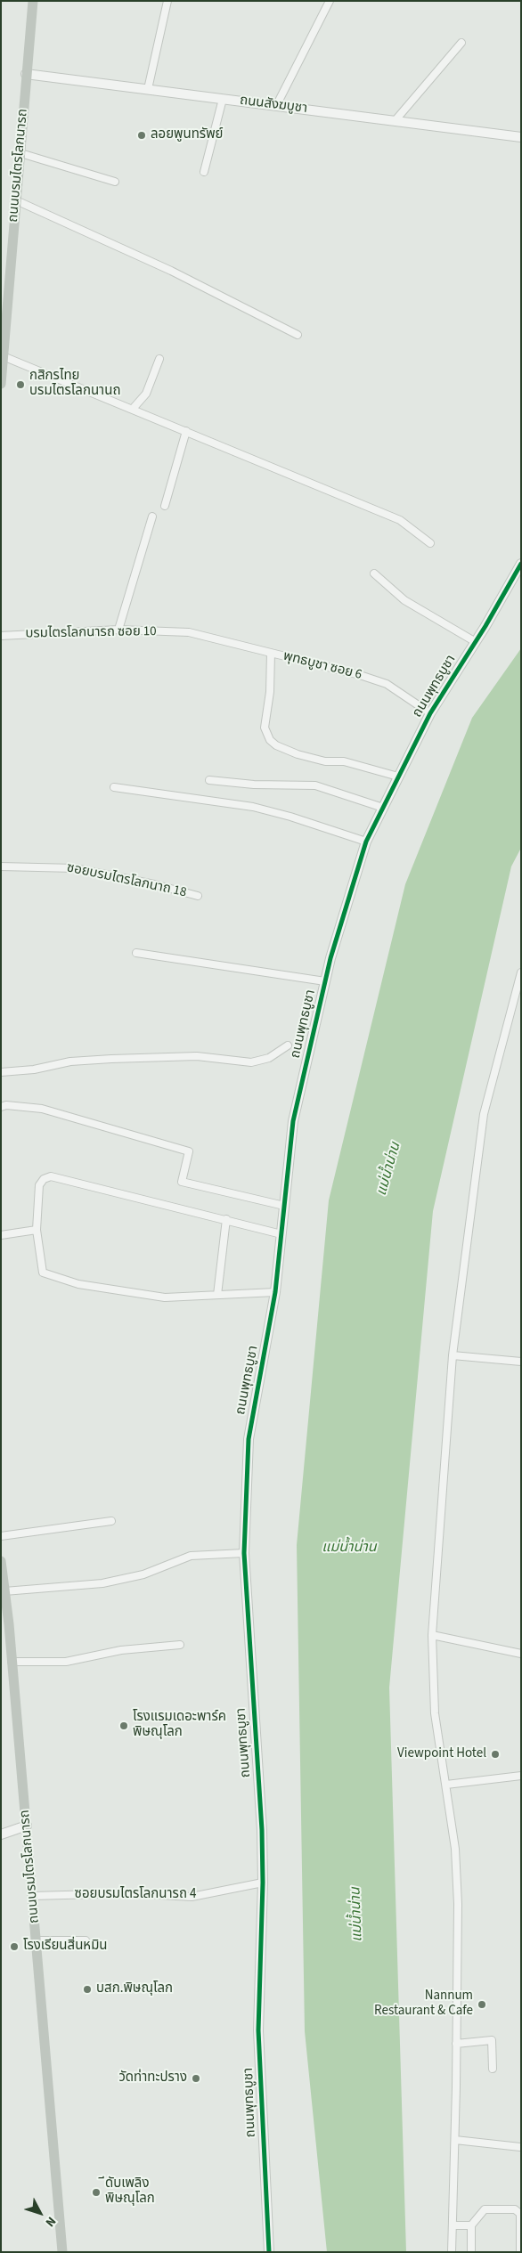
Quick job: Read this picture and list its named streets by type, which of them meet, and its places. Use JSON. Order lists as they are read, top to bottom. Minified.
{"streets":{"main road":["ถนนบรมไตรโลกนารถ"],"street":["ถนนสังฆบูชา","บรมไตรโลกนารถ ซอย 10","พุทธบูชา ซอย 6","ถนนพุทธบูชา","ซอยบรมไตรโลกนาถ 18","ซอยบรมไตรโลกนารถ 4"]},"crossings":[["ถนนสังฆบูชา","ถนนบรมไตรโลกนารถ"],["ถนนบรมไตรโลกนารถ","ซอยบรมไตรโลกนารถ 4"],["บรมไตรโลกนารถ ซอย 10","พุทธบูชา ซอย 6"],["พุทธบูชา ซอย 6","ถนนพุทธบูชา"],["ถนนพุทธบูชา","ซอยบรมไตรโลกนารถ 4"]],"water":["แม่น้ำน่าน"],"places":["ลอยพูนทรัพย์","กสิกรไทย บรมไตรโลกนานถ","โรงแรมเดอะพาร์ค พิษณุโลก","Viewpoint Hotel","โรงเรียนสิ่นหมิน","บสก.พิษณุโลก","Nannum Restaurant & Cafe","วัดท่าทะปราง","ีดับเพลิง พิษณุโลก"],"north":"bottom right"}
